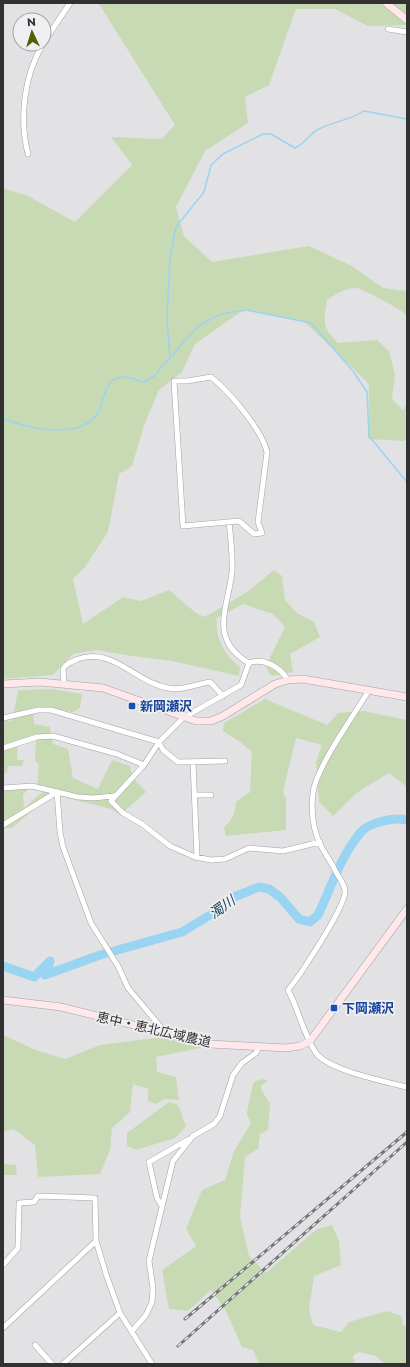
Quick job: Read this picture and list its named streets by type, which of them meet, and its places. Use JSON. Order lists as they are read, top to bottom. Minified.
{"streets":{"street":["恵中・恵北広域農道"]},"water":["濁川"],"places":{"transit":["新岡瀬沢","下岡瀬沢"]},"north":"top"}
